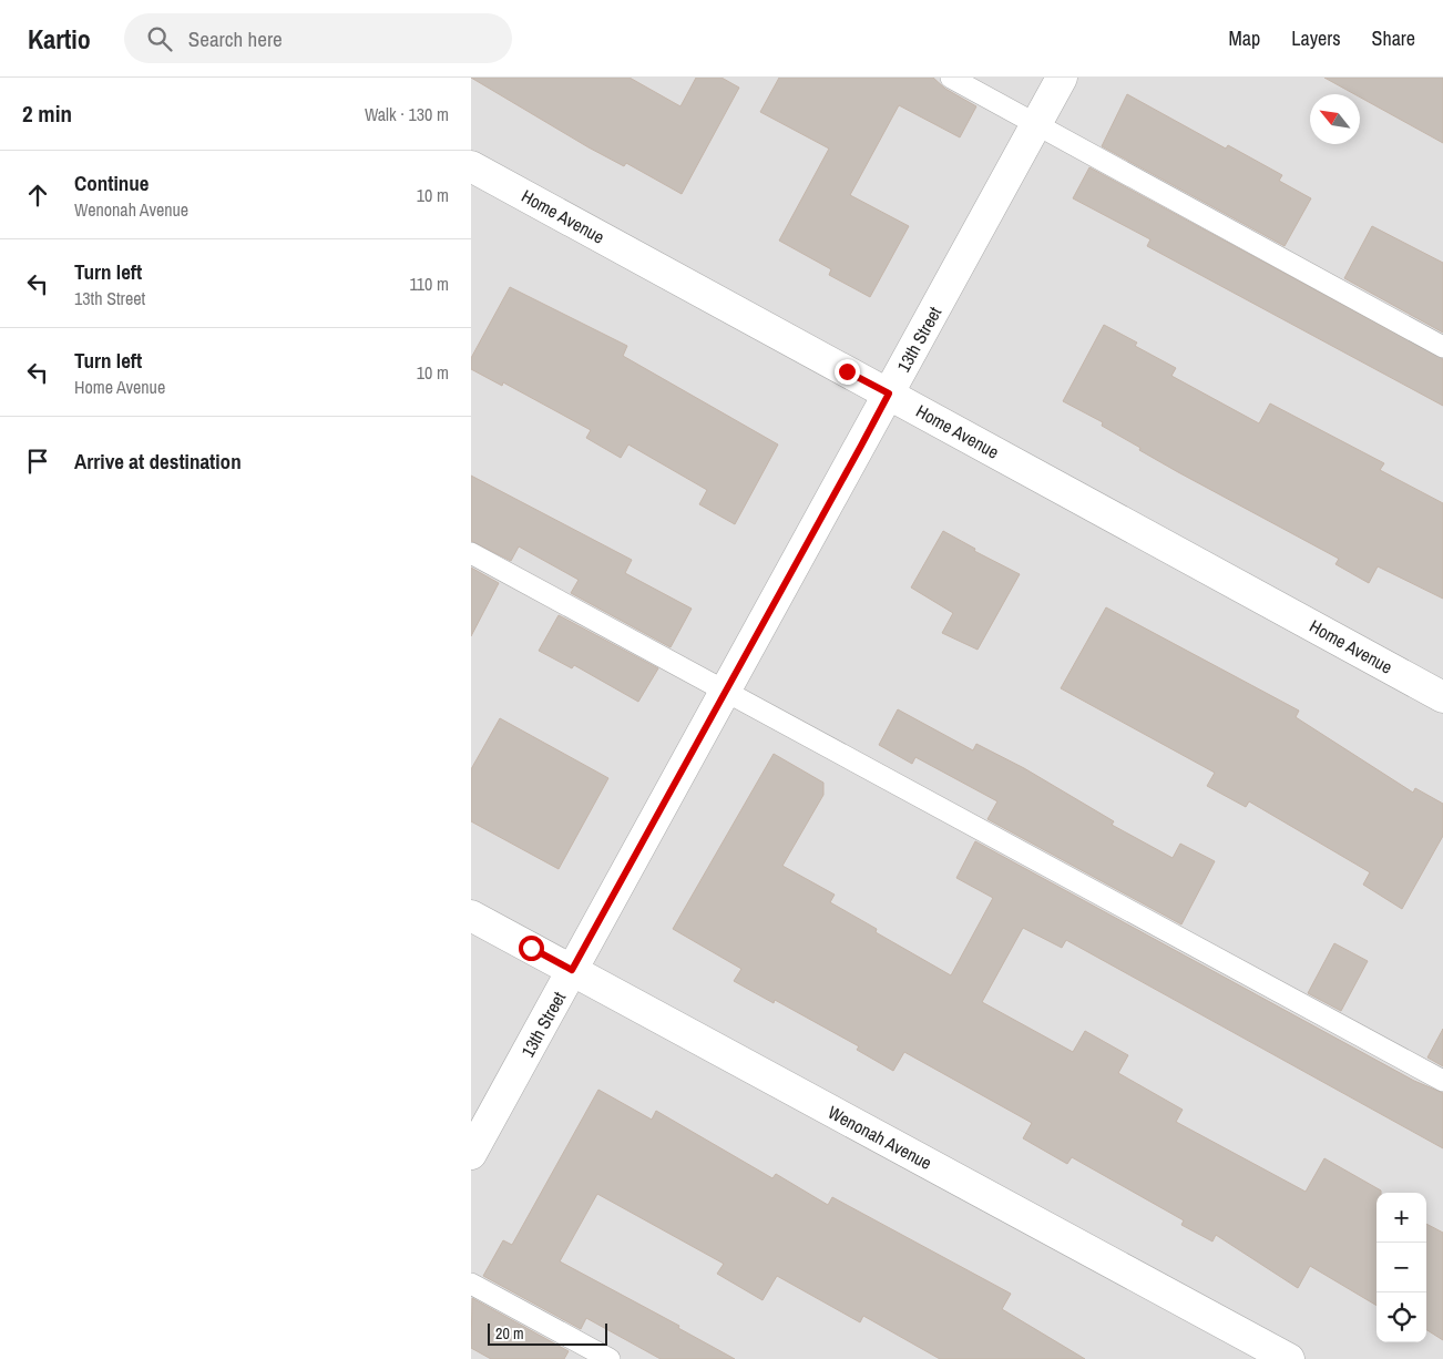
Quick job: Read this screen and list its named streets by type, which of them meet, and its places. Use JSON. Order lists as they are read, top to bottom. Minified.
{"streets":{"street":["Home Avenue","13th Street","Wenonah Avenue"]},"crossings":[["Home Avenue","13th Street"],["13th Street","Wenonah Avenue"]],"scale_bar":"20 m","north":"top left","page":{"header":"Kartio","search":"Search here","nav":["Map","Layers","Share"],"heading":["2 min","Walk · 130 m"],"list":[["Continue","Wenonah Avenue","10 m"],["Turn left","13th Street","110 m"],["Turn left","Home Avenue","10 m"],"Arrive at destination"],"map_buttons":["+","−"],"scale":"20 m"}}
